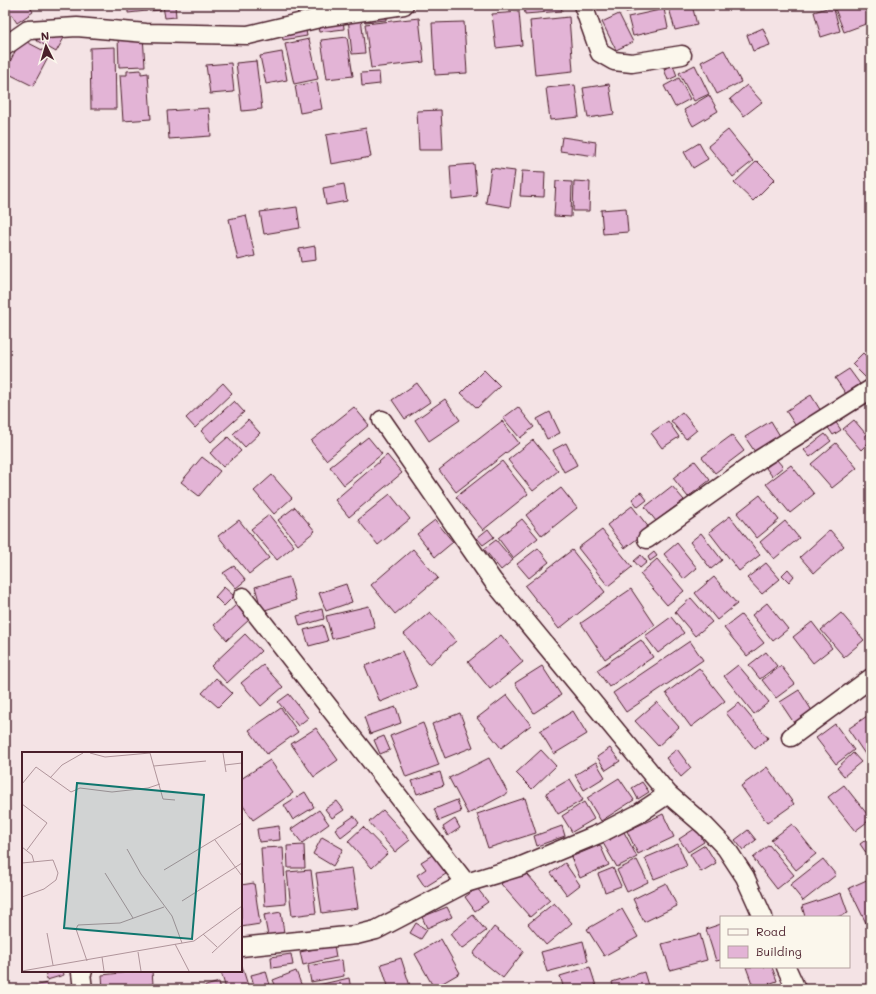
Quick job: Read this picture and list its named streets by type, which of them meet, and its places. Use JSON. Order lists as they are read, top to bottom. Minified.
{"legend":["Road","Building"],"north":"top"}
